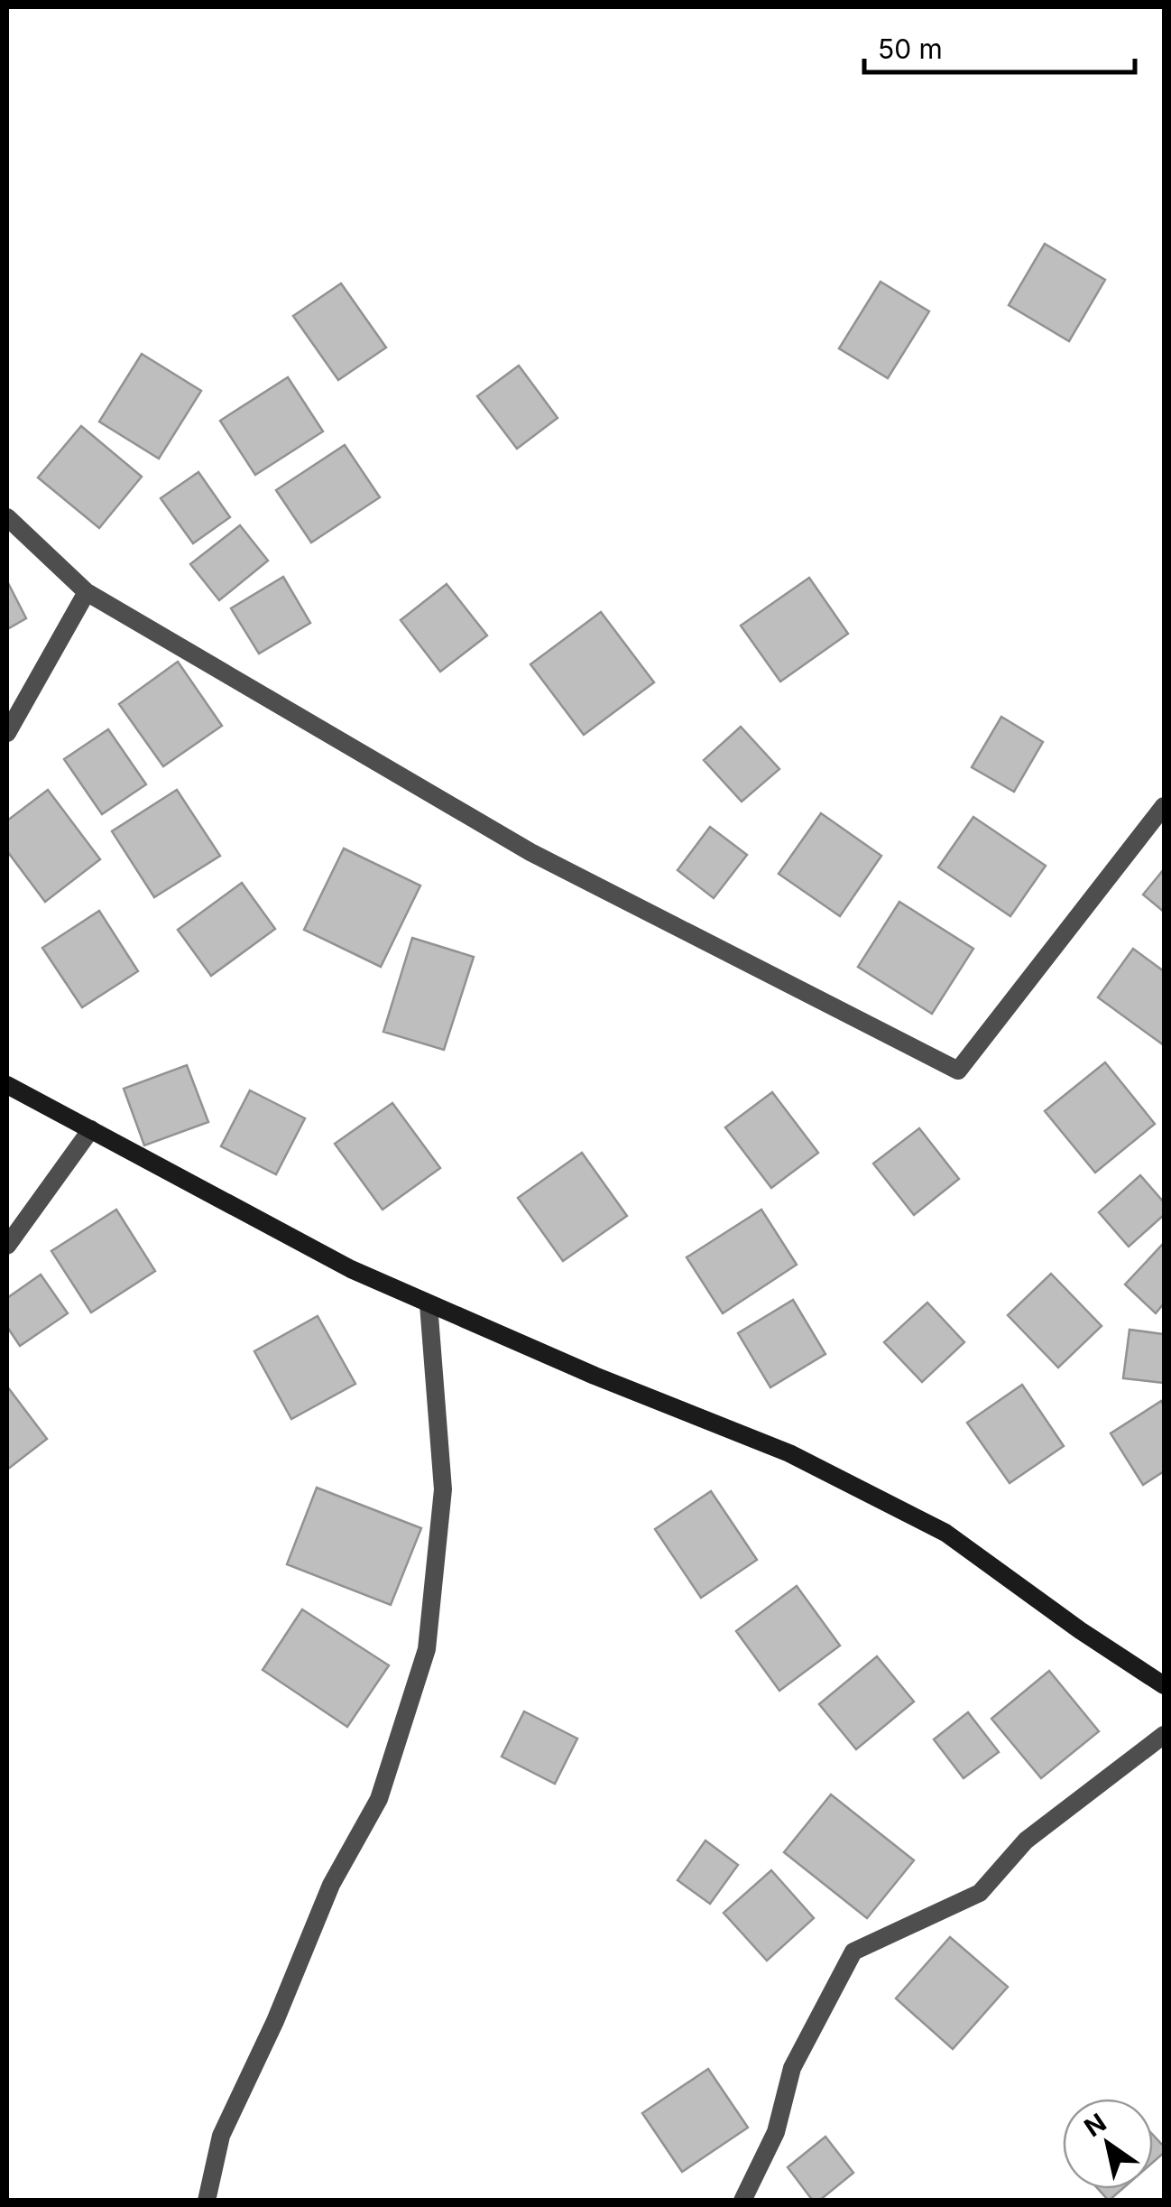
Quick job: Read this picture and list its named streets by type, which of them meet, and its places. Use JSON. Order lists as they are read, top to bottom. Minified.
{"scale_bar":"50 m","north":"top left"}
